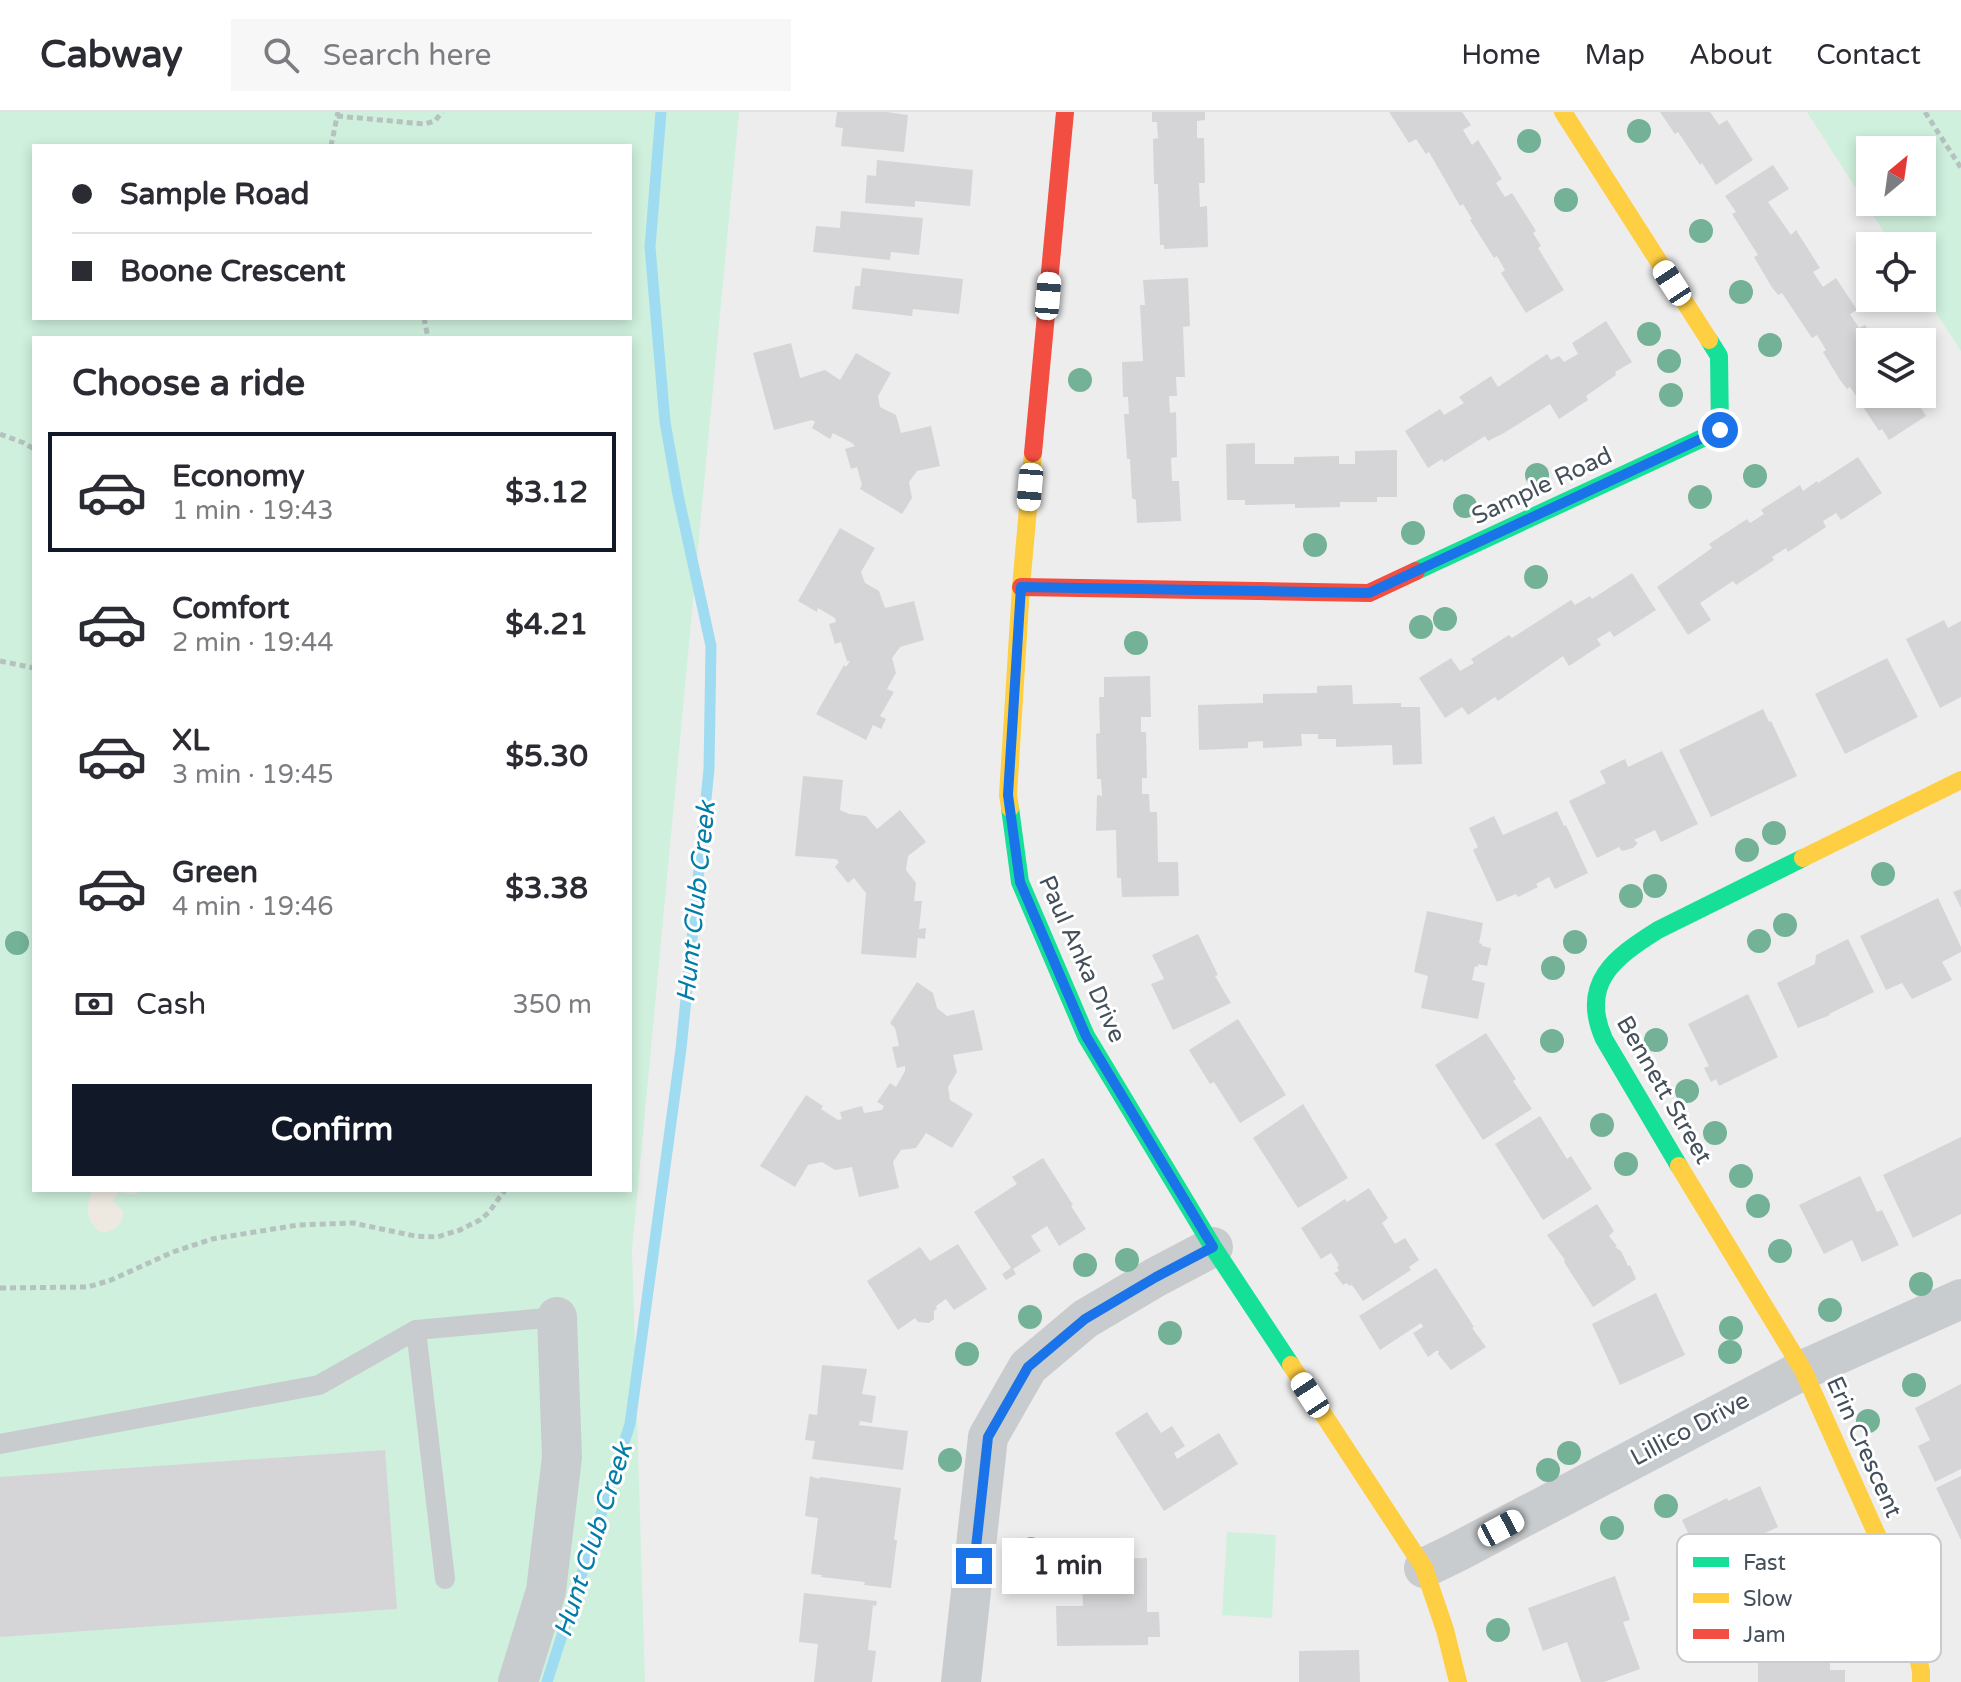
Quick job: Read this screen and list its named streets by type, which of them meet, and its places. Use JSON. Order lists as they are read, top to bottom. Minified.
{"streets":{"street":["Sample Road","Paul Anka Drive","Bennett Street","Lillico Drive","Erin Crescent"]},"crossings":[["Sample Road","Paul Anka Drive"],["Paul Anka Drive","Lillico Drive"],["Bennett Street","Lillico Drive"],["Bennett Street","Erin Crescent"],["Lillico Drive","Erin Crescent"]],"water":["Hunt Club Creek"],"legend":["Fast","Slow","Jam"],"north":"top right","page":{"header":"Cabway","search":"Search here","nav":["Home","Map","About","Contact"],"banner":["Sample Road","Boone Crescent"],"heading":"Choose a ride","list":[{"name":"Economy","note":"1 min · 19:43","value":"$3.12"},{"name":"Comfort","note":"2 min · 19:44","value":"$4.21"},{"name":"XL","note":"3 min · 19:45","value":"$5.30"},{"name":"Green","note":"4 min · 19:46","value":"$3.38"}],"pay":["Cash","350 m"],"buttons":"Confirm","bubble":"1 min"}}
